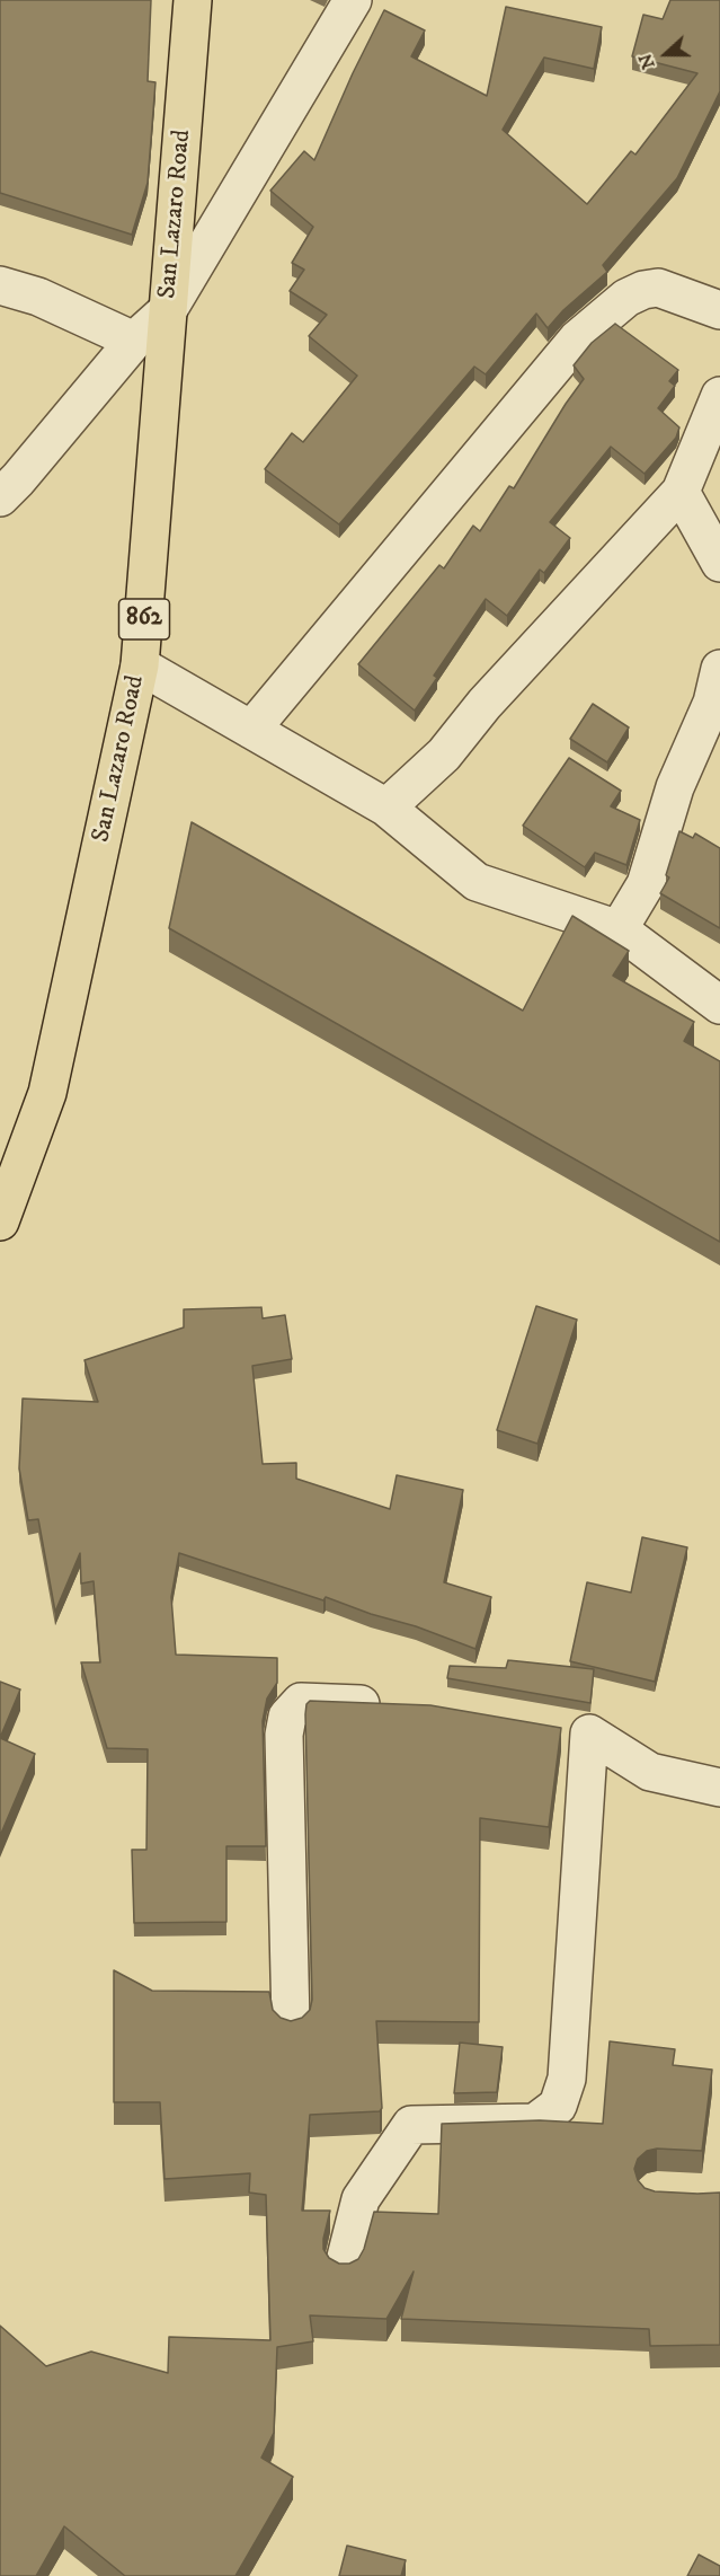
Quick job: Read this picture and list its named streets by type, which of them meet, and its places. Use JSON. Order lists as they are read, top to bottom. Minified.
{"streets":{"main road":["San Lazaro Road","862"]},"north":"left"}
